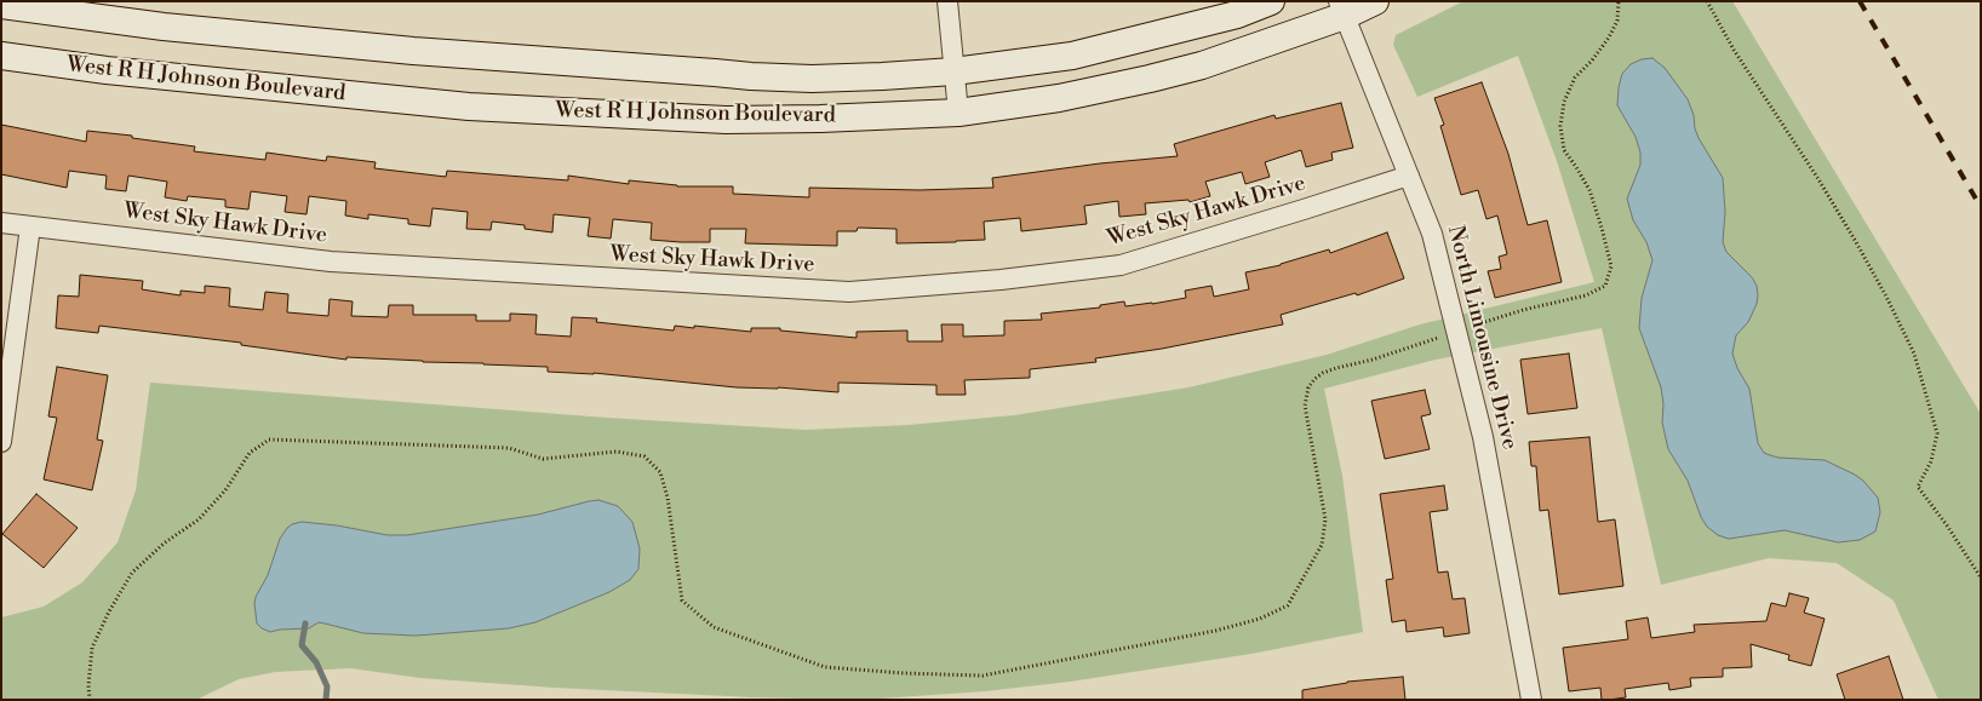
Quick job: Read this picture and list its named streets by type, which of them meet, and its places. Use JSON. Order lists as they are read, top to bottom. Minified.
{"streets":{"main road":["West R H Johnson Boulevard"],"street":["West Sky Hawk Drive","North Limousine Drive"]},"crossings":[["West R H Johnson Boulevard","North Limousine Drive"],["West Sky Hawk Drive","North Limousine Drive"]]}
